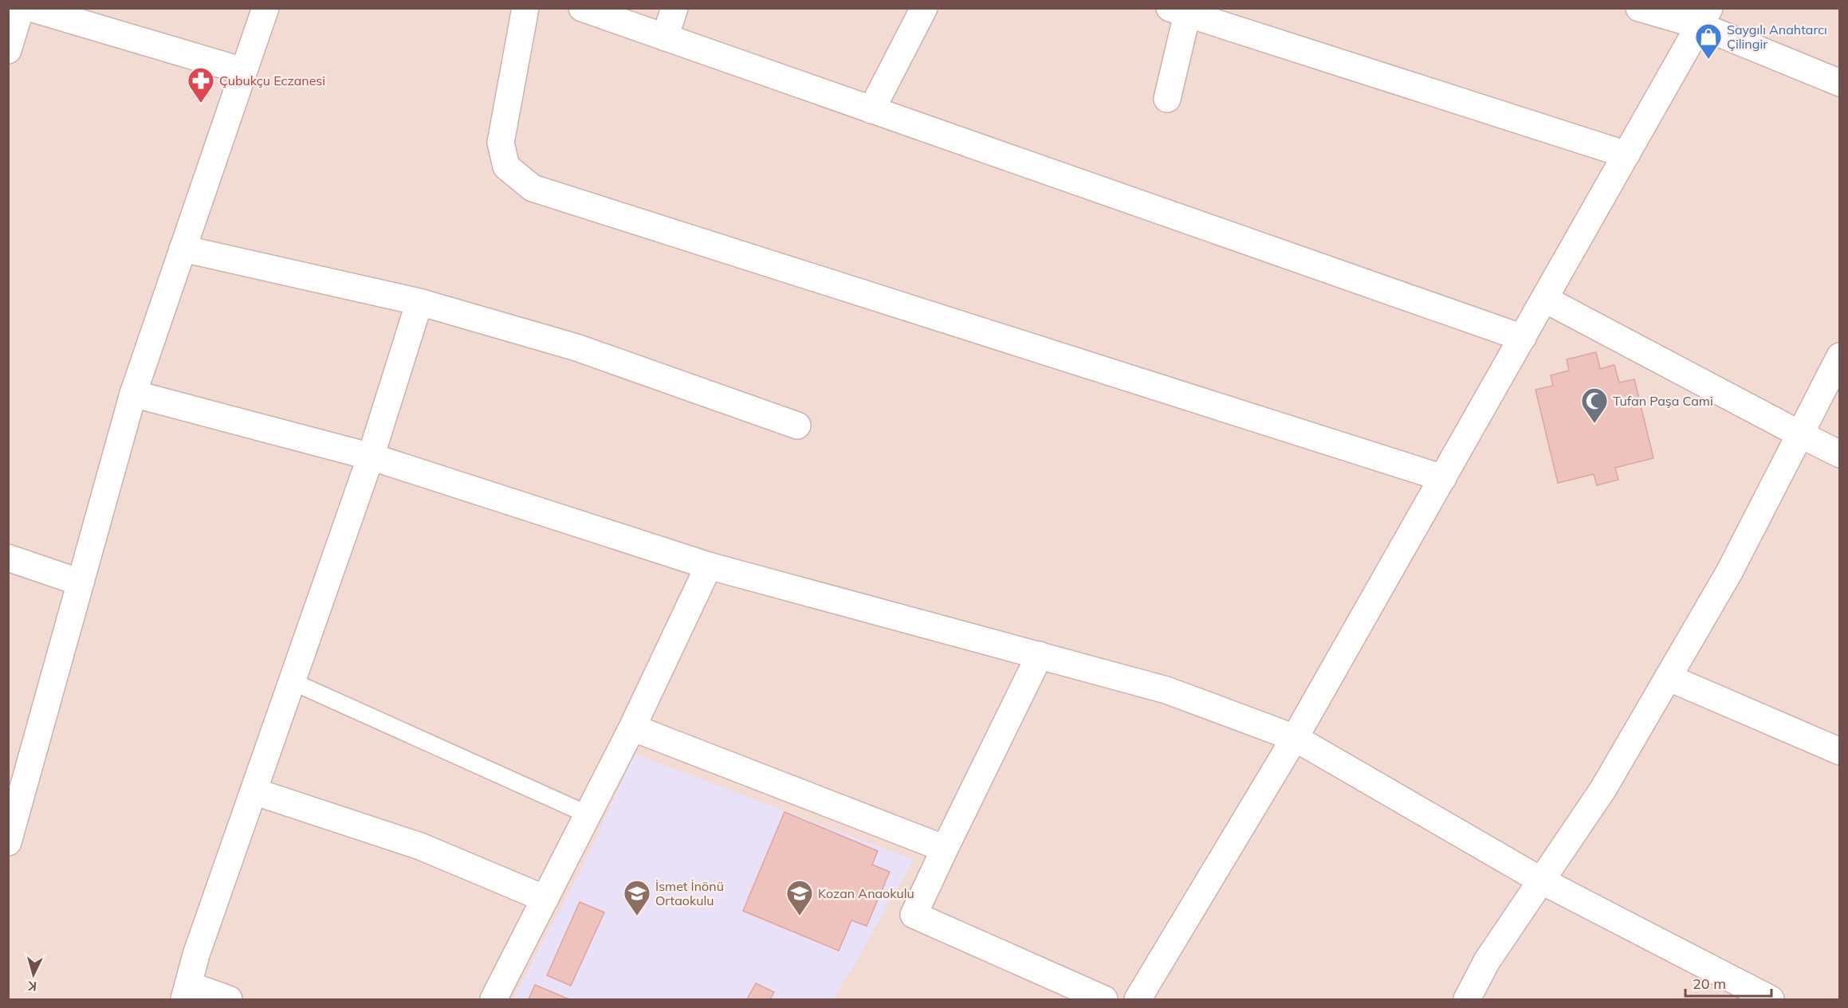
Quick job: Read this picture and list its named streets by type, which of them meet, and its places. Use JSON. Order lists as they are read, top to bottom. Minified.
{"places":{"shop":["Saygılı Anahtarcı Çilingir"],"pharmacy":["Çubukçu Eczanesi"],"mosque":["Tufan Paşa Cami"],"school or university":["İsmet İnönü Ortaokulu","Kozan Anaokulu"]},"scale_bar":"20 m","north":"bottom"}
